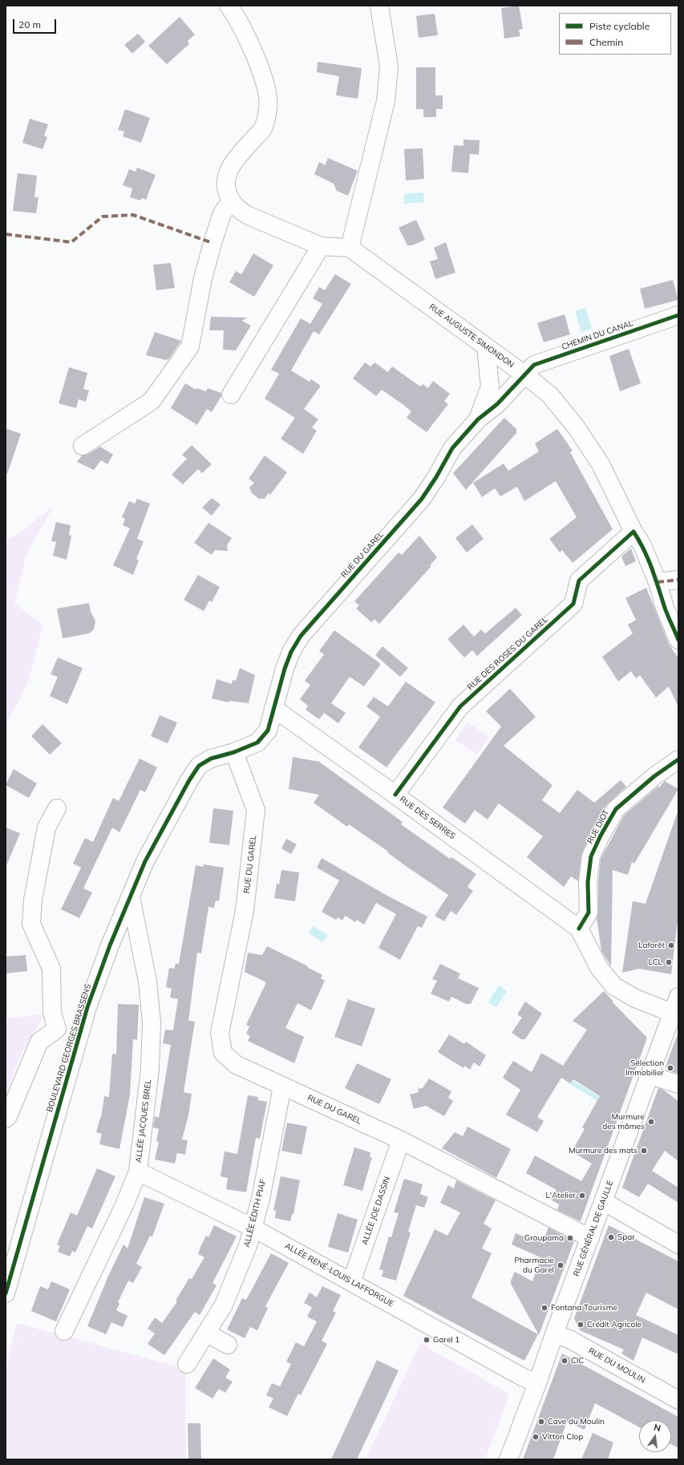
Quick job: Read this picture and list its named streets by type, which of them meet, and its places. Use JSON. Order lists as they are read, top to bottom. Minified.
{"streets":{"street":["CHEMIN DU CANAL","RUE AUGUSTE SIMONDON","RUE DU GAREL","RUE DES ROSES DU GAREL","RUE DES SERRES","RUE DIOT","BOULEVARD GEORGES BRASSENS","ALLÉE JACQUES BREL","ALLÉE JOE DASSIN","ALLÉE ÉDITH PIAF","RUE GÉNÉRAL DE GAULLE","ALLÉE RENÉ-LOUIS LAFFORGUE","RUE DU MOULIN"]},"crossings":[["CHEMIN DU CANAL","RUE AUGUSTE SIMONDON"],["CHEMIN DU CANAL","RUE DU GAREL"],["RUE AUGUSTE SIMONDON","RUE DU GAREL"],["RUE AUGUSTE SIMONDON","RUE DES ROSES DU GAREL"],["RUE DU GAREL","RUE DES SERRES"],["RUE DU GAREL","BOULEVARD GEORGES BRASSENS"],["RUE DU GAREL","ALLÉE JOE DASSIN"],["RUE DU GAREL","ALLÉE ÉDITH PIAF"],["RUE DU GAREL","RUE GÉNÉRAL DE GAULLE"],["RUE DES ROSES DU GAREL","RUE DES SERRES"],["RUE DES SERRES","RUE DIOT"],["BOULEVARD GEORGES BRASSENS","ALLÉE JACQUES BREL"],["ALLÉE JACQUES BREL","ALLÉE RENÉ-LOUIS LAFFORGUE"],["ALLÉE JOE DASSIN","ALLÉE RENÉ-LOUIS LAFFORGUE"],["ALLÉE ÉDITH PIAF","ALLÉE RENÉ-LOUIS LAFFORGUE"],["RUE GÉNÉRAL DE GAULLE","ALLÉE RENÉ-LOUIS LAFFORGUE"],["RUE GÉNÉRAL DE GAULLE","RUE DU MOULIN"]],"places":["Laforêt","LCL","Sélection Immobilier","Murmure des mômes","Murmure des mots","L'Atelier","Spar","Groupama","Pharmacie du Garel","Fontana Tourisme","Crédit Agricole","Garel 1","CIC","Cave du Moulin","Vitton Clop"],"legend":["Piste cyclable","Chemin"],"scale_bar":"20 m","north":"top"}
